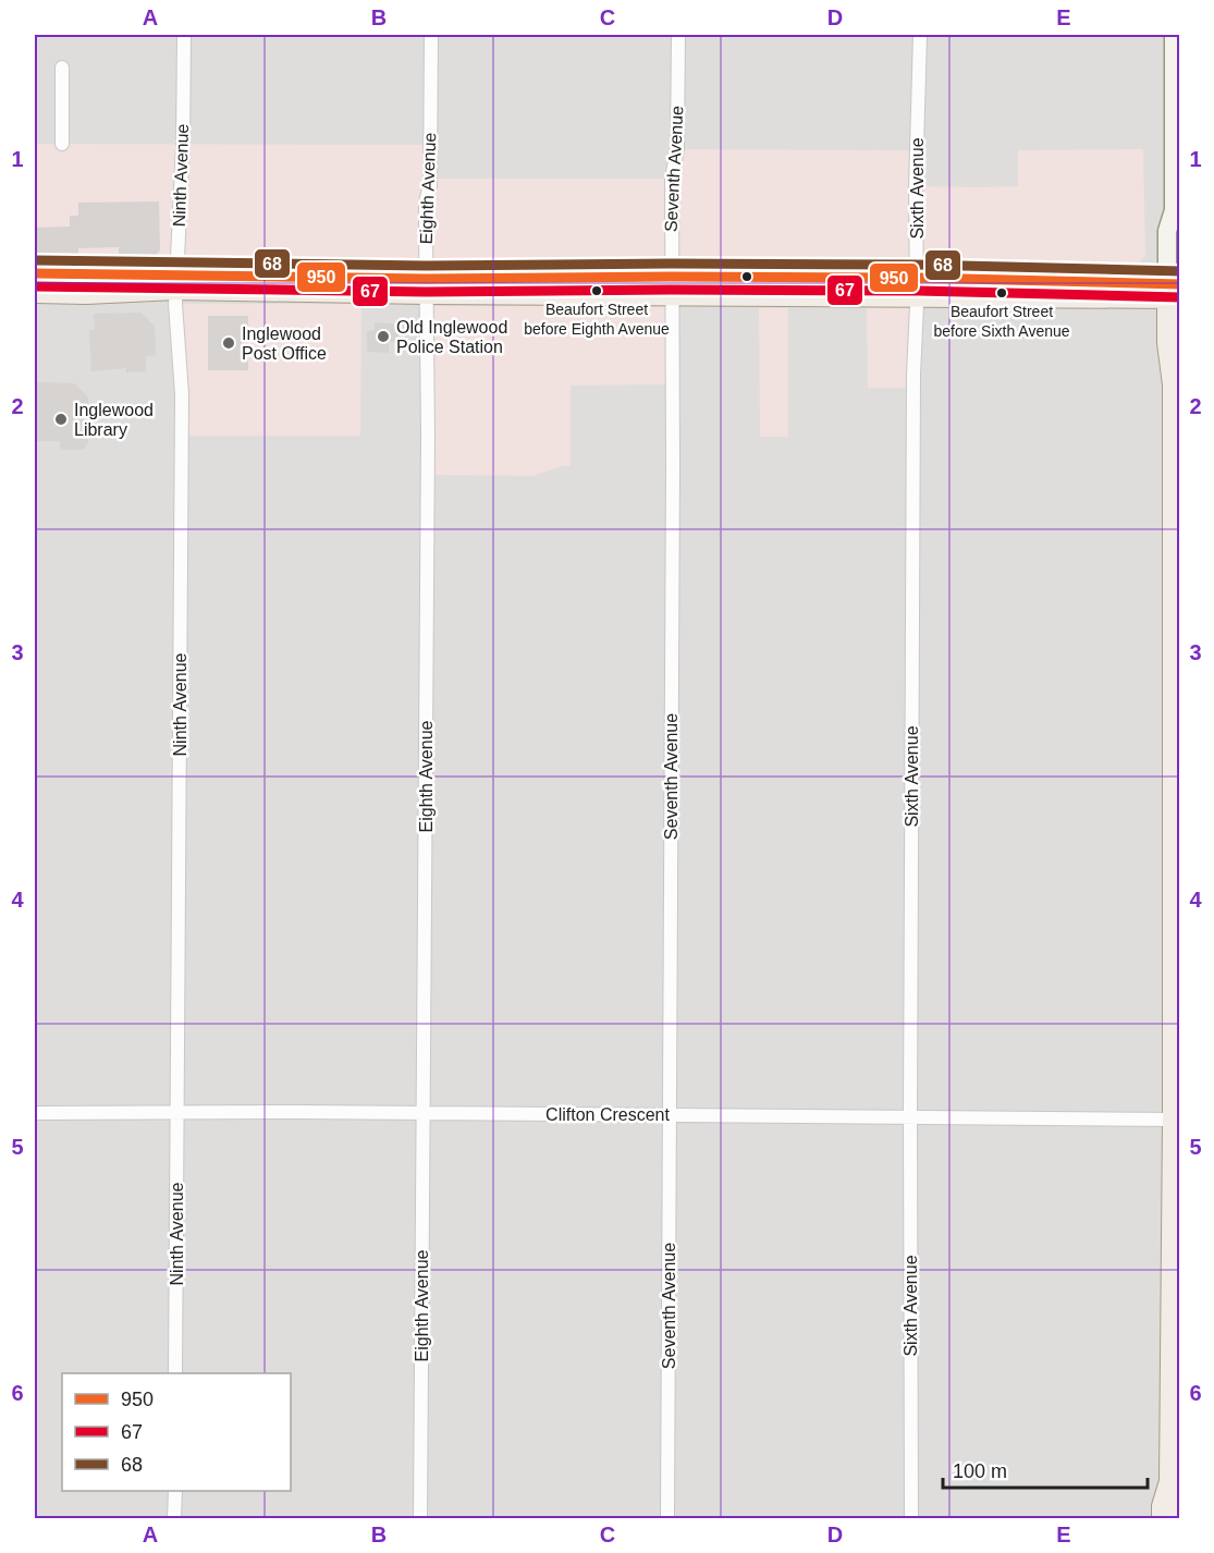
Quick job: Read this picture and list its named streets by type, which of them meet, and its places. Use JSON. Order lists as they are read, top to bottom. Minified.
{"streets":{"street":["Seventh Avenue","Ninth Avenue","Eighth Avenue","Sixth Avenue","Clifton Crescent"]},"crossings":[["Seventh Avenue","Clifton Crescent"],["Ninth Avenue","Clifton Crescent"],["Eighth Avenue","Clifton Crescent"],["Sixth Avenue","Clifton Crescent"]],"places":["Beaufort Street before Eighth Avenue","Beaufort Street before Sixth Avenue","Old Inglewood Police Station","Inglewood Post Office","Inglewood Library"],"lines":["transit line 68","transit line 950","transit line 67"],"legend":["950","67","68"],"scale_bar":"100 m","grid":{"columns":["A","B","C","D","E"],"rows":["1","2","3","4","5","6"]}}
